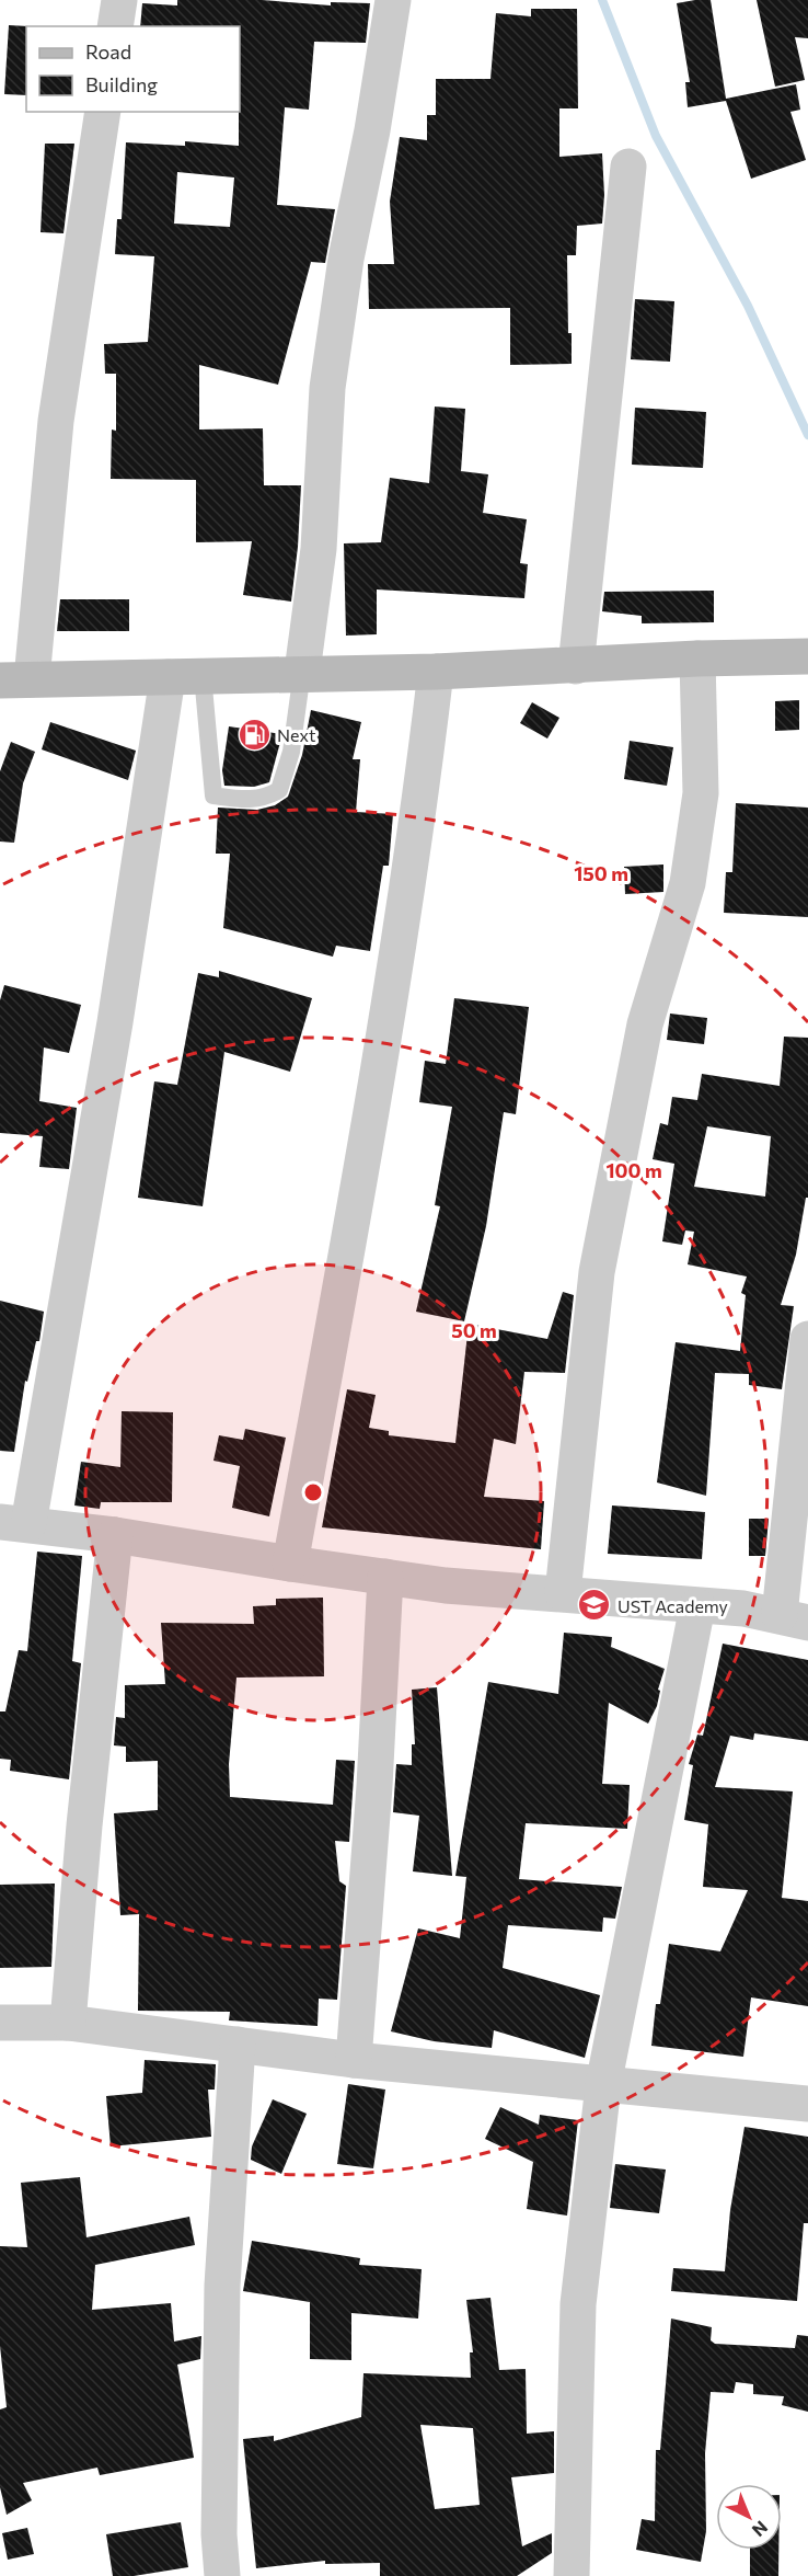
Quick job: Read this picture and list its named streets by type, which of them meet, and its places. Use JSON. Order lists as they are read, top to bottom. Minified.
{"places":{"fuel station":["Next"],"school or university":["UST Academy"]},"legend":["Road","Building"],"north":"bottom right","rings":["150 m","100 m","50 m"]}
